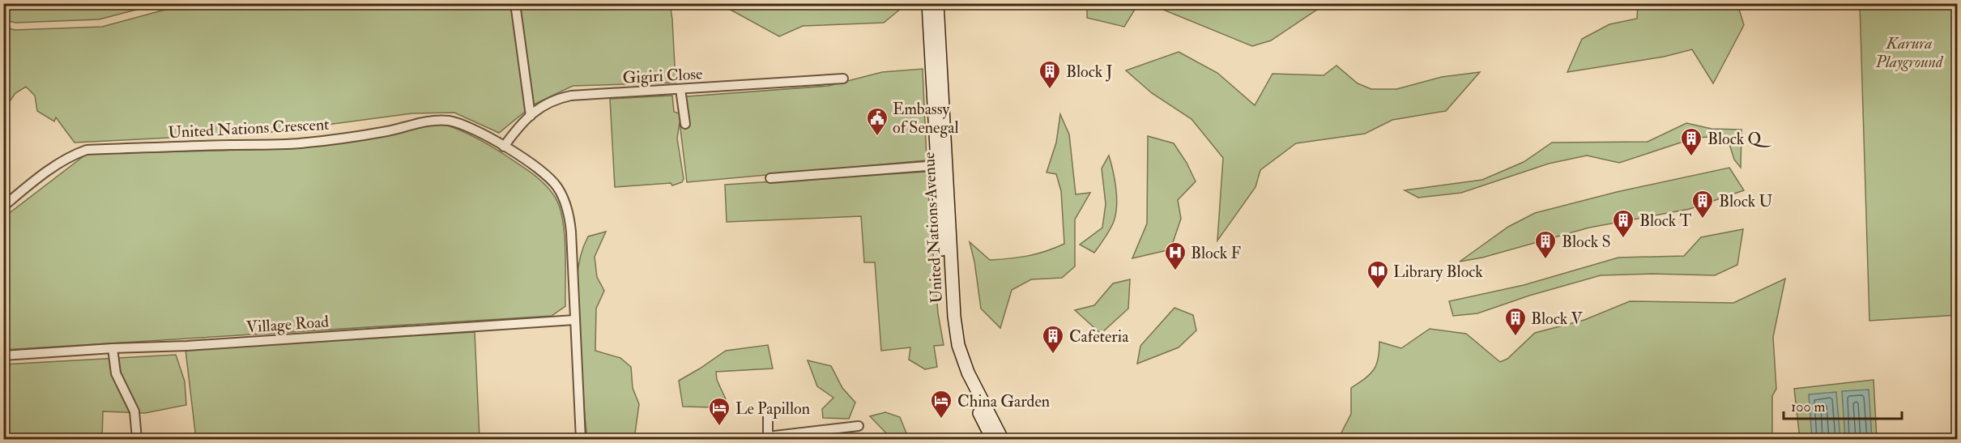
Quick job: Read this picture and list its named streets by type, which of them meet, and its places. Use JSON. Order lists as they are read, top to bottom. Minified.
{"streets":{"street":["Gigiri Close","United Nations Crescent","United Nations Avenue","Village Road"]},"crossings":[["Gigiri Close","United Nations Crescent"],["United Nations Crescent","Village Road"]],"parks":["Karura Playground"],"places":{"building":["Block J","Block Q","Block U","Block T","Block S","Block V","Cafeteria"],"public building":["Embassy of Senegal"],"hospital":["Block F"],"library":["Library Block"],"hotel":["China Garden","Le Papillon"]},"scale_bar":"100 m"}
